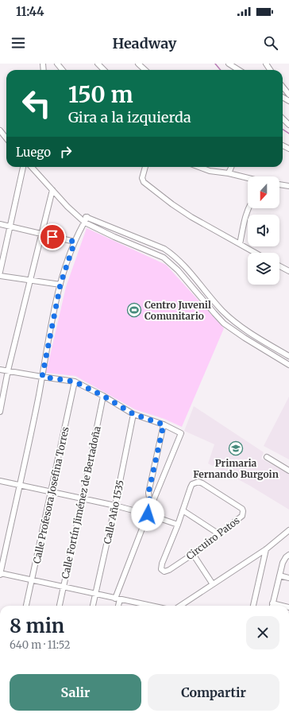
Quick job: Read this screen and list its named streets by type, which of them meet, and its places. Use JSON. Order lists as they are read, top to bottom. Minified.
{"streets":{"street":["Calle Profesora Josefina Torres","Calle Fortín Jiménez de Bertadoña","Calle Año 1535","Circuiro Patos"]},"places":{"sports":["Centro Juvenil Comunitario"],"school or university":["Primaria Fernando Burgoin"]},"north":"bottom","page":{"status":"11:44","header":"Headway","turn":["150 m","Gira a la izquierda"],"then":"Luego","heading":["8 min","640 m · 11:52"],"buttons":["Salir","Compartir"]}}
